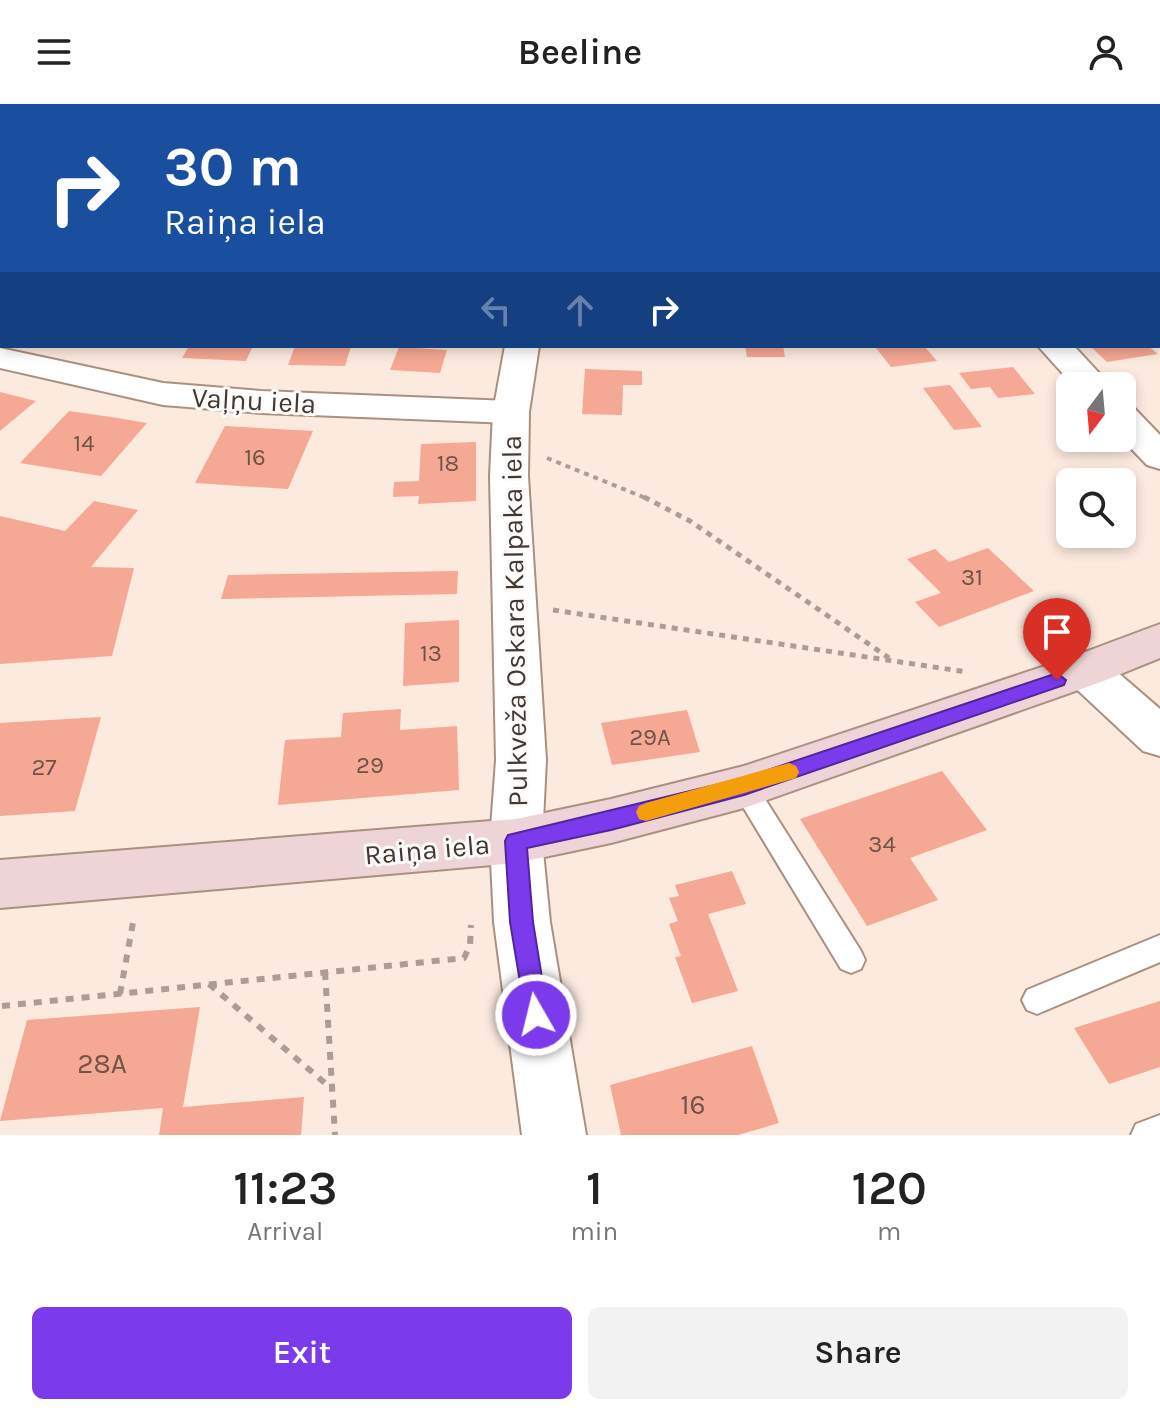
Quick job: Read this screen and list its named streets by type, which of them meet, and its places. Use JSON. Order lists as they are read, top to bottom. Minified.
{"streets":{"main road":["Raiņa iela"],"street":["Vaļņu iela","Pulkveža Oskara Kalpaka iela"]},"crossings":[["Vaļņu iela","Pulkveža Oskara Kalpaka iela"],["Pulkveža Oskara Kalpaka iela","Raiņa iela"]],"house_numbers":["14","16","18","31","13","29A","29","27","34","28A","16"],"north":"bottom","page":{"header":"Beeline","turn":["30 m","Raiņa iela"],"eta":["11:23","Arrival","1","min","120","m"],"buttons":["Exit","Share"]}}
